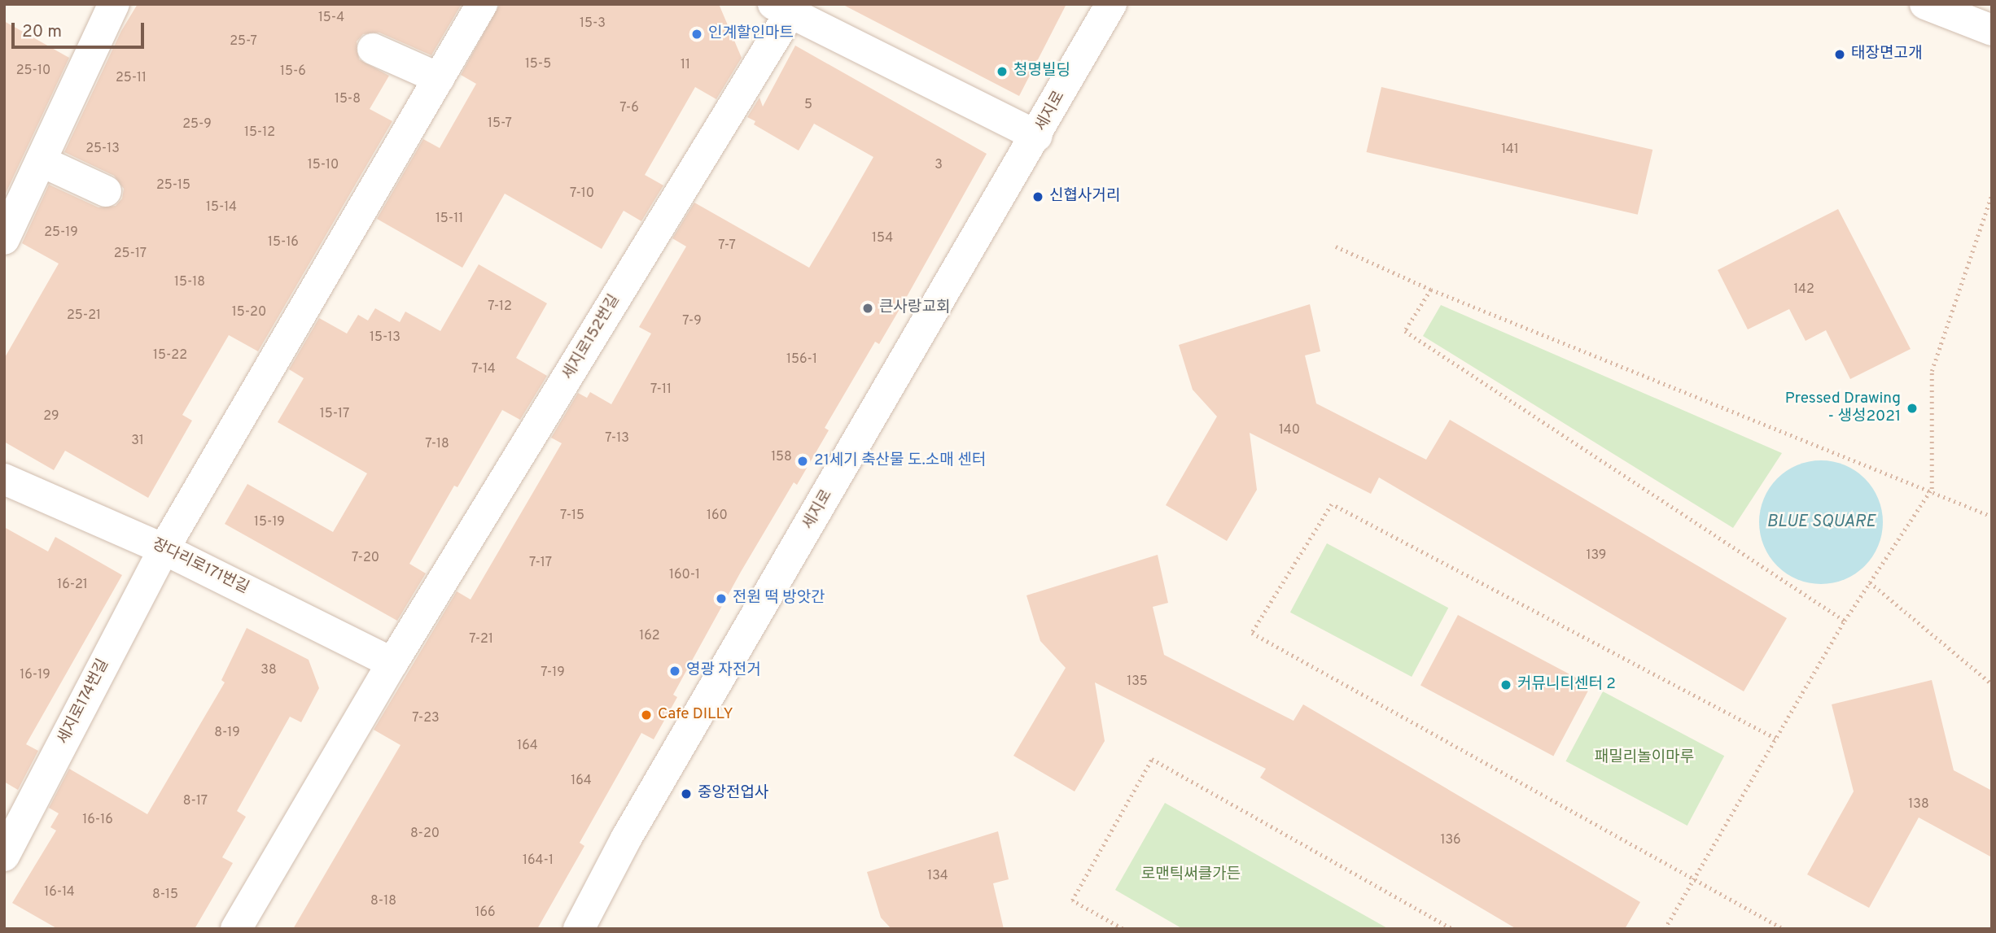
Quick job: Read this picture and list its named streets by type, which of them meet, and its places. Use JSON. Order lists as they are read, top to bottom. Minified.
{"streets":{"street":["세지로","세지로152번길","장다리로171번길","세지로174번길"]},"crossings":[["세지로","세지로152번길"],["세지로152번길","장다리로171번길"],["장다리로171번길","세지로174번길"]],"water":["BLUE SQUARE"],"parks":["패밀리놀이마루","로맨틱써클가든"],"places":["인계할인마트","태장면고개","청명빌딩","신협사거리","큰사랑교회","Pressed Drawing - 생성2021","21세기 축산물 도.소매 센터","전원 떡 방앗간","영광 자전거","커뮤니티센터 2","Cafe DILLY","중앙전업사"],"house_numbers":["15-4","15-3","25-7","15-5","11","25-10","15-6","25-11","15-8","5","7-6","15-7","25-9","15-12","25-13","141","15-10","3","25-15","7-10","15-14","15-11","25-19","154","15-16","7-7","25-17","15-18","142","7-12","15-20","25-21","7-9","15-13","15-22","156-1","7-14","7-11","15-17","29","140","7-13","31","7-18","158","7-15","160","15-19","139","7-20","7-17","160-1","16-21","162","7-21","38","7-19","16-19","135","7-23","8-19","164","164","8-17","138","16-16","8-20","136","164-1","134","16-14","8-15","8-18","166"],"scale_bar":"20 m"}
